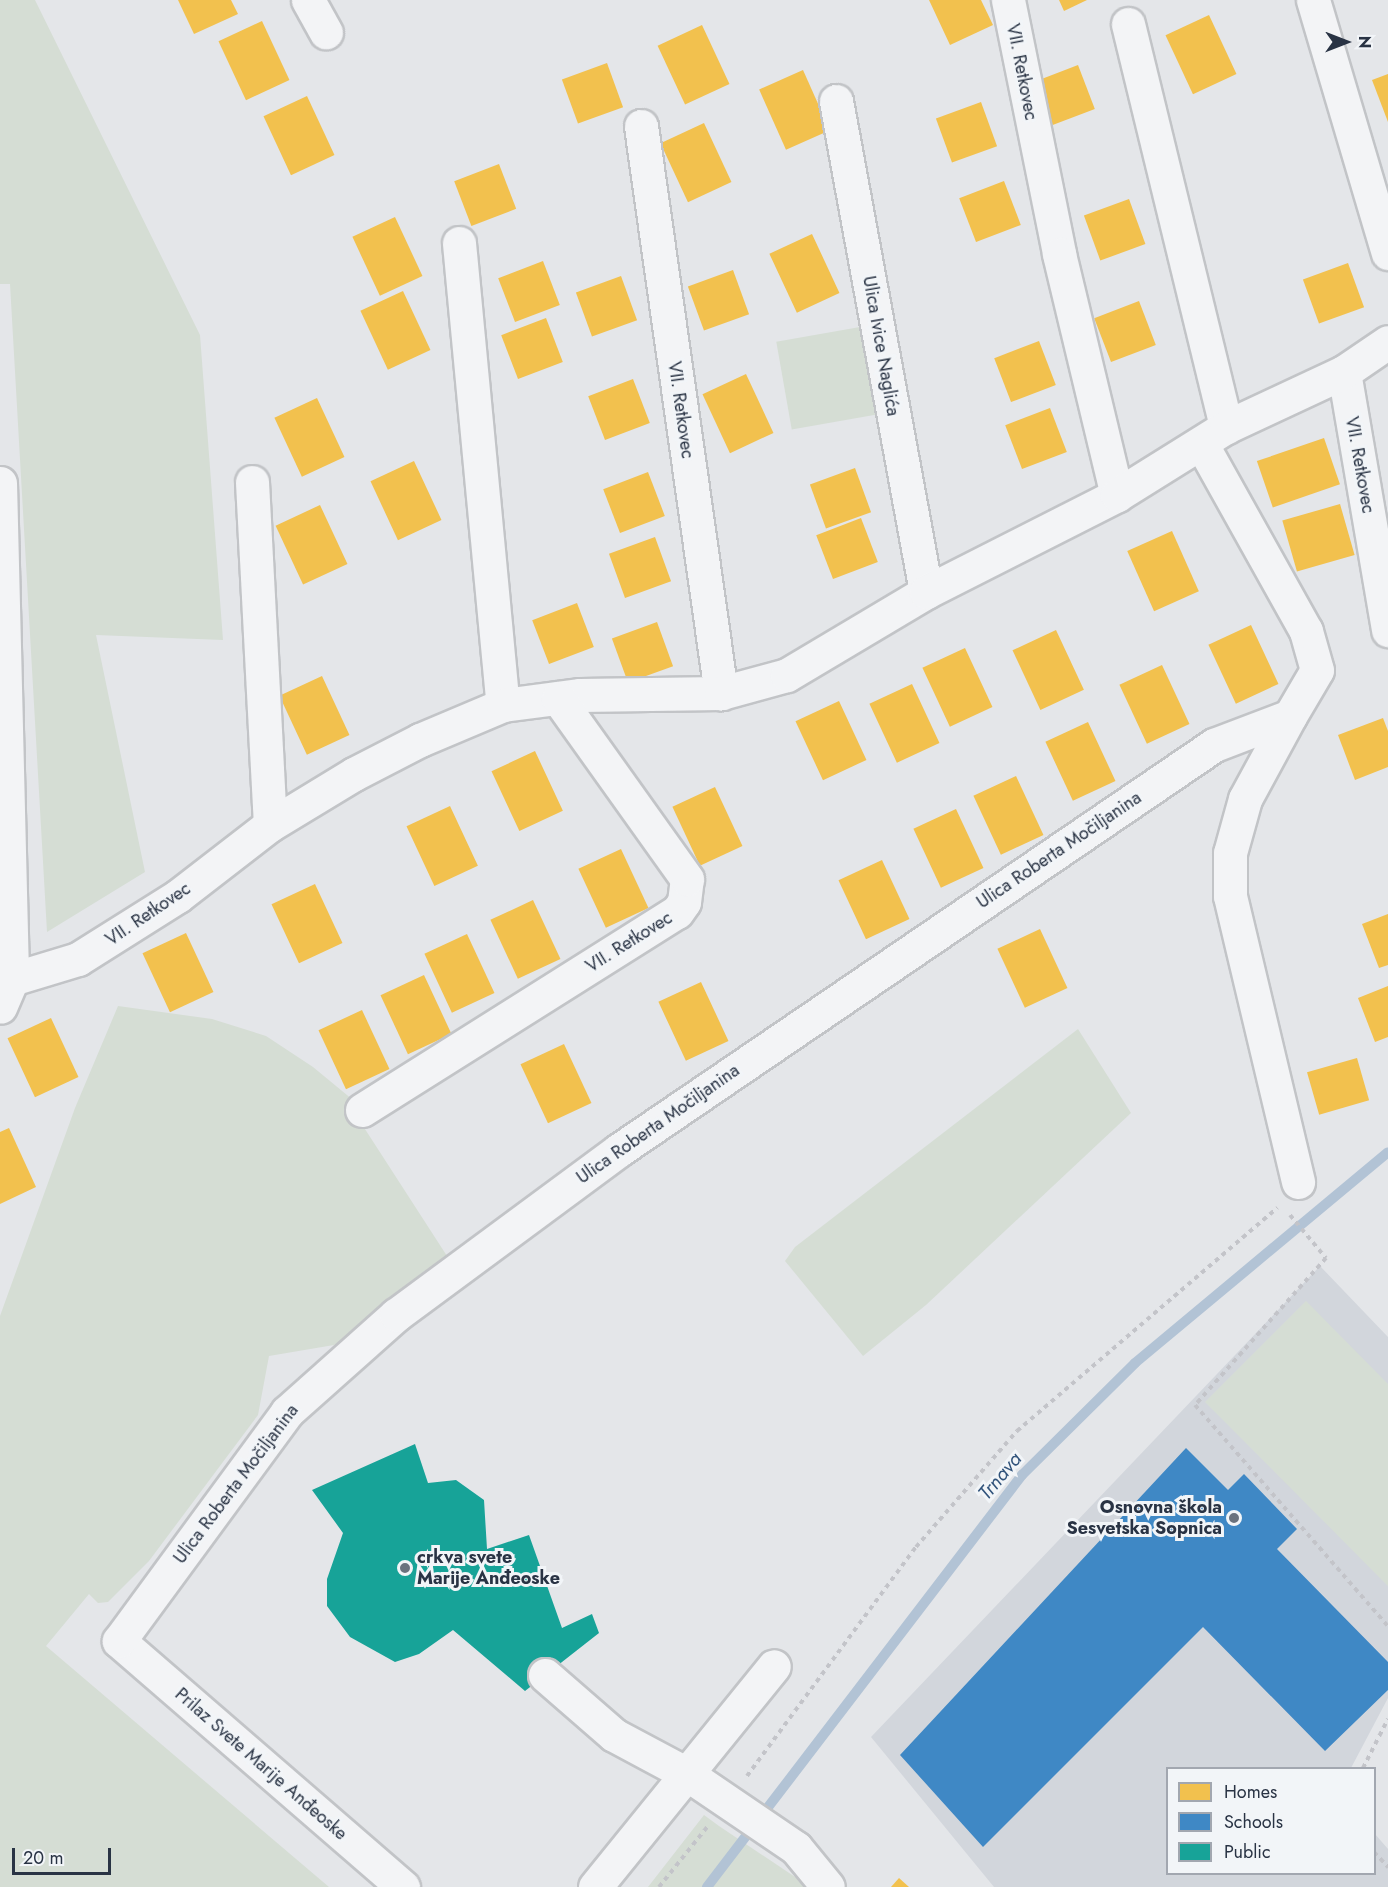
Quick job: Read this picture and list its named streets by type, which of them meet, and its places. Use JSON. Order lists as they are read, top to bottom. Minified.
{"streets":{"street":["VII. Retkovec","Ulica Ivice Naglića","Ulica Roberta Močiljanina","Prilaz Svete Marije Anđeoske"]},"crossings":[["VII. Retkovec","Ulica Ivice Naglića"],["Ulica Roberta Močiljanina","Prilaz Svete Marije Anđeoske"]],"water":["Trnava"],"places":["Osnovna škola Sesvetska Sopnica","crkva svete Marije Anđeoske"],"legend":["Homes","Schools","Public"],"scale_bar":"20 m","north":"right"}
